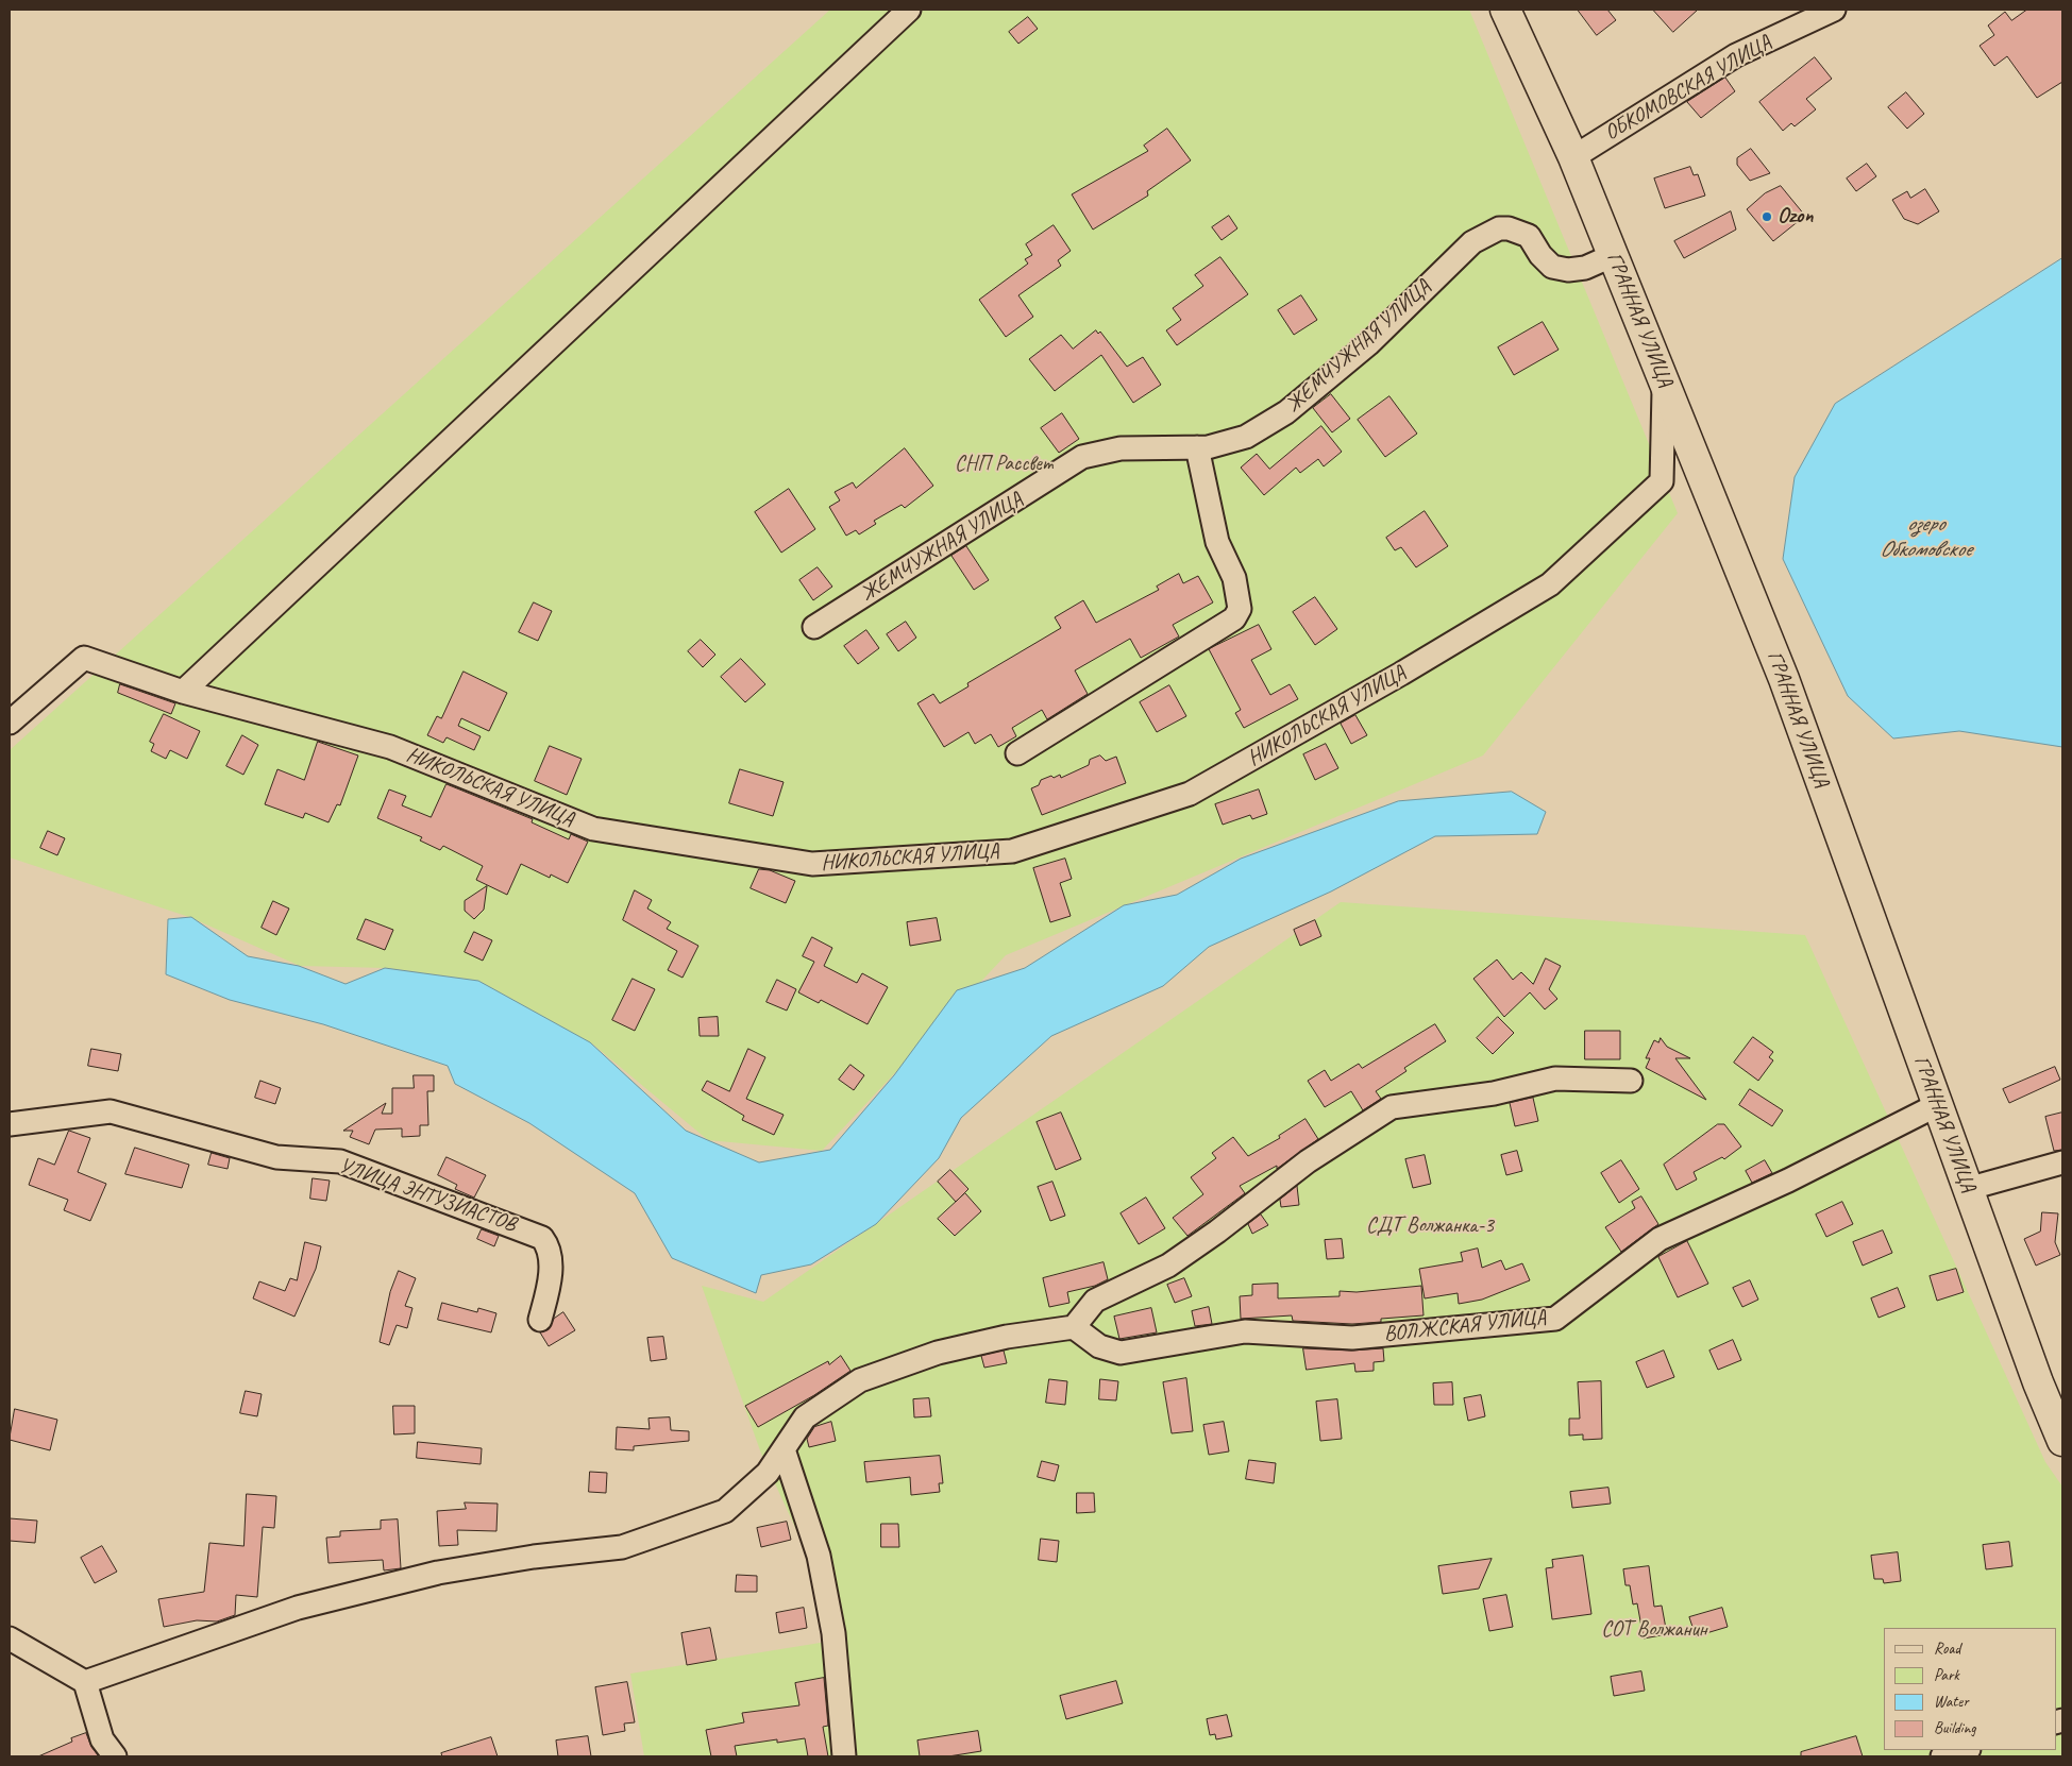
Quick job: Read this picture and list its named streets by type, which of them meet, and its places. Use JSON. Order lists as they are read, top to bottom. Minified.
{"streets":{"street":["ОБКОМОВСКАЯ УЛИЦА","ГРАННАЯ УЛИЦА","ЖЕМЧУЖНАЯ УЛИЦА","НИКОЛЬСКАЯ УЛИЦА","УЛИЦА ЭНТУЗИАСТОВ","ВОЛЖСКАЯ УЛИЦА"]},"crossings":[["ОБКОМОВСКАЯ УЛИЦА","ГРАННАЯ УЛИЦА"],["ГРАННАЯ УЛИЦА","ЖЕМЧУЖНАЯ УЛИЦА"],["ГРАННАЯ УЛИЦА","НИКОЛЬСКАЯ УЛИЦА"],["ГРАННАЯ УЛИЦА","ВОЛЖСКАЯ УЛИЦА"]],"water":["озеро Обкомовское"],"parks":["СНП Рассвет","СДТ Волжанка-3","СОТ Волжанин"],"places":["Ozon"],"legend":["Road","Park","Water","Building"]}
